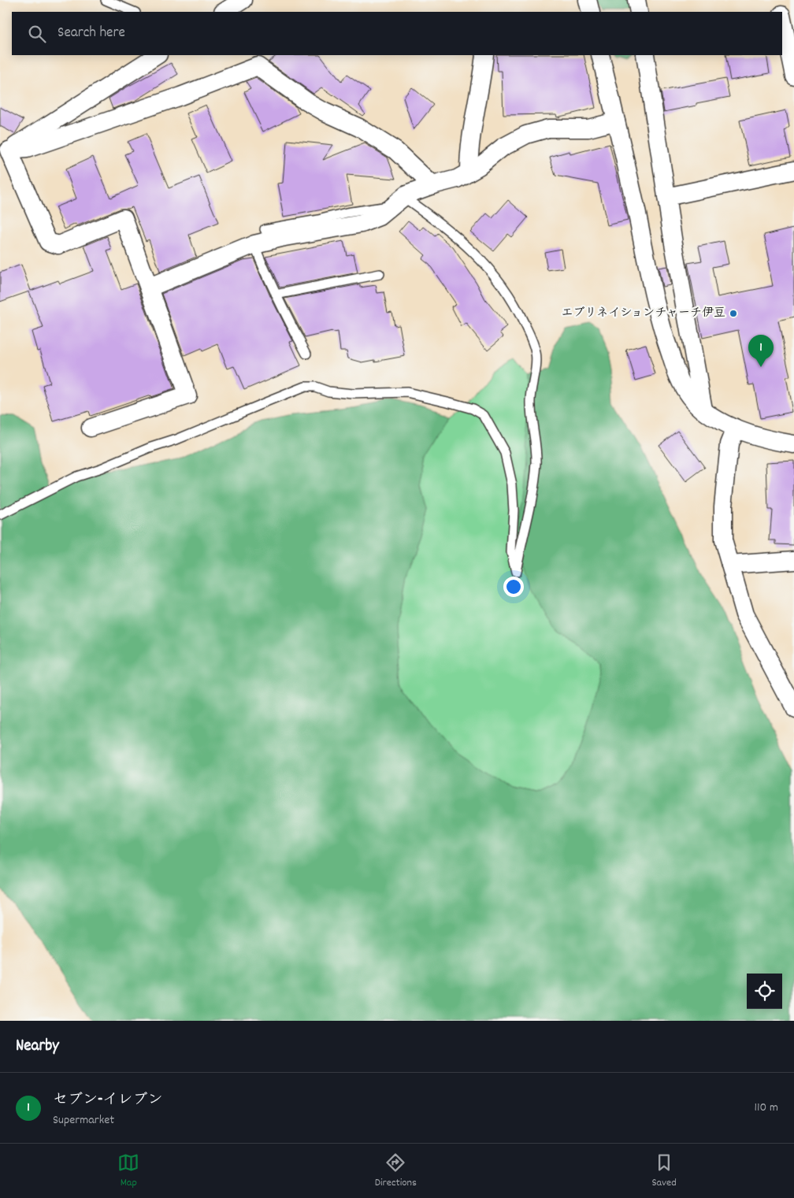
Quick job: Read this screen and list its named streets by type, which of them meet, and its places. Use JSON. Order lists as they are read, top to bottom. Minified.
{"places":["エブリネイションチャーチ伊豆"],"page":{"search":"Search here","pins":"1","heading":"Nearby","list":[{"mark":"1","name":"セブン-イレブン","note":"Supermarket","value":"110 m"}],"nav":["Map","Directions","Saved"]}}
